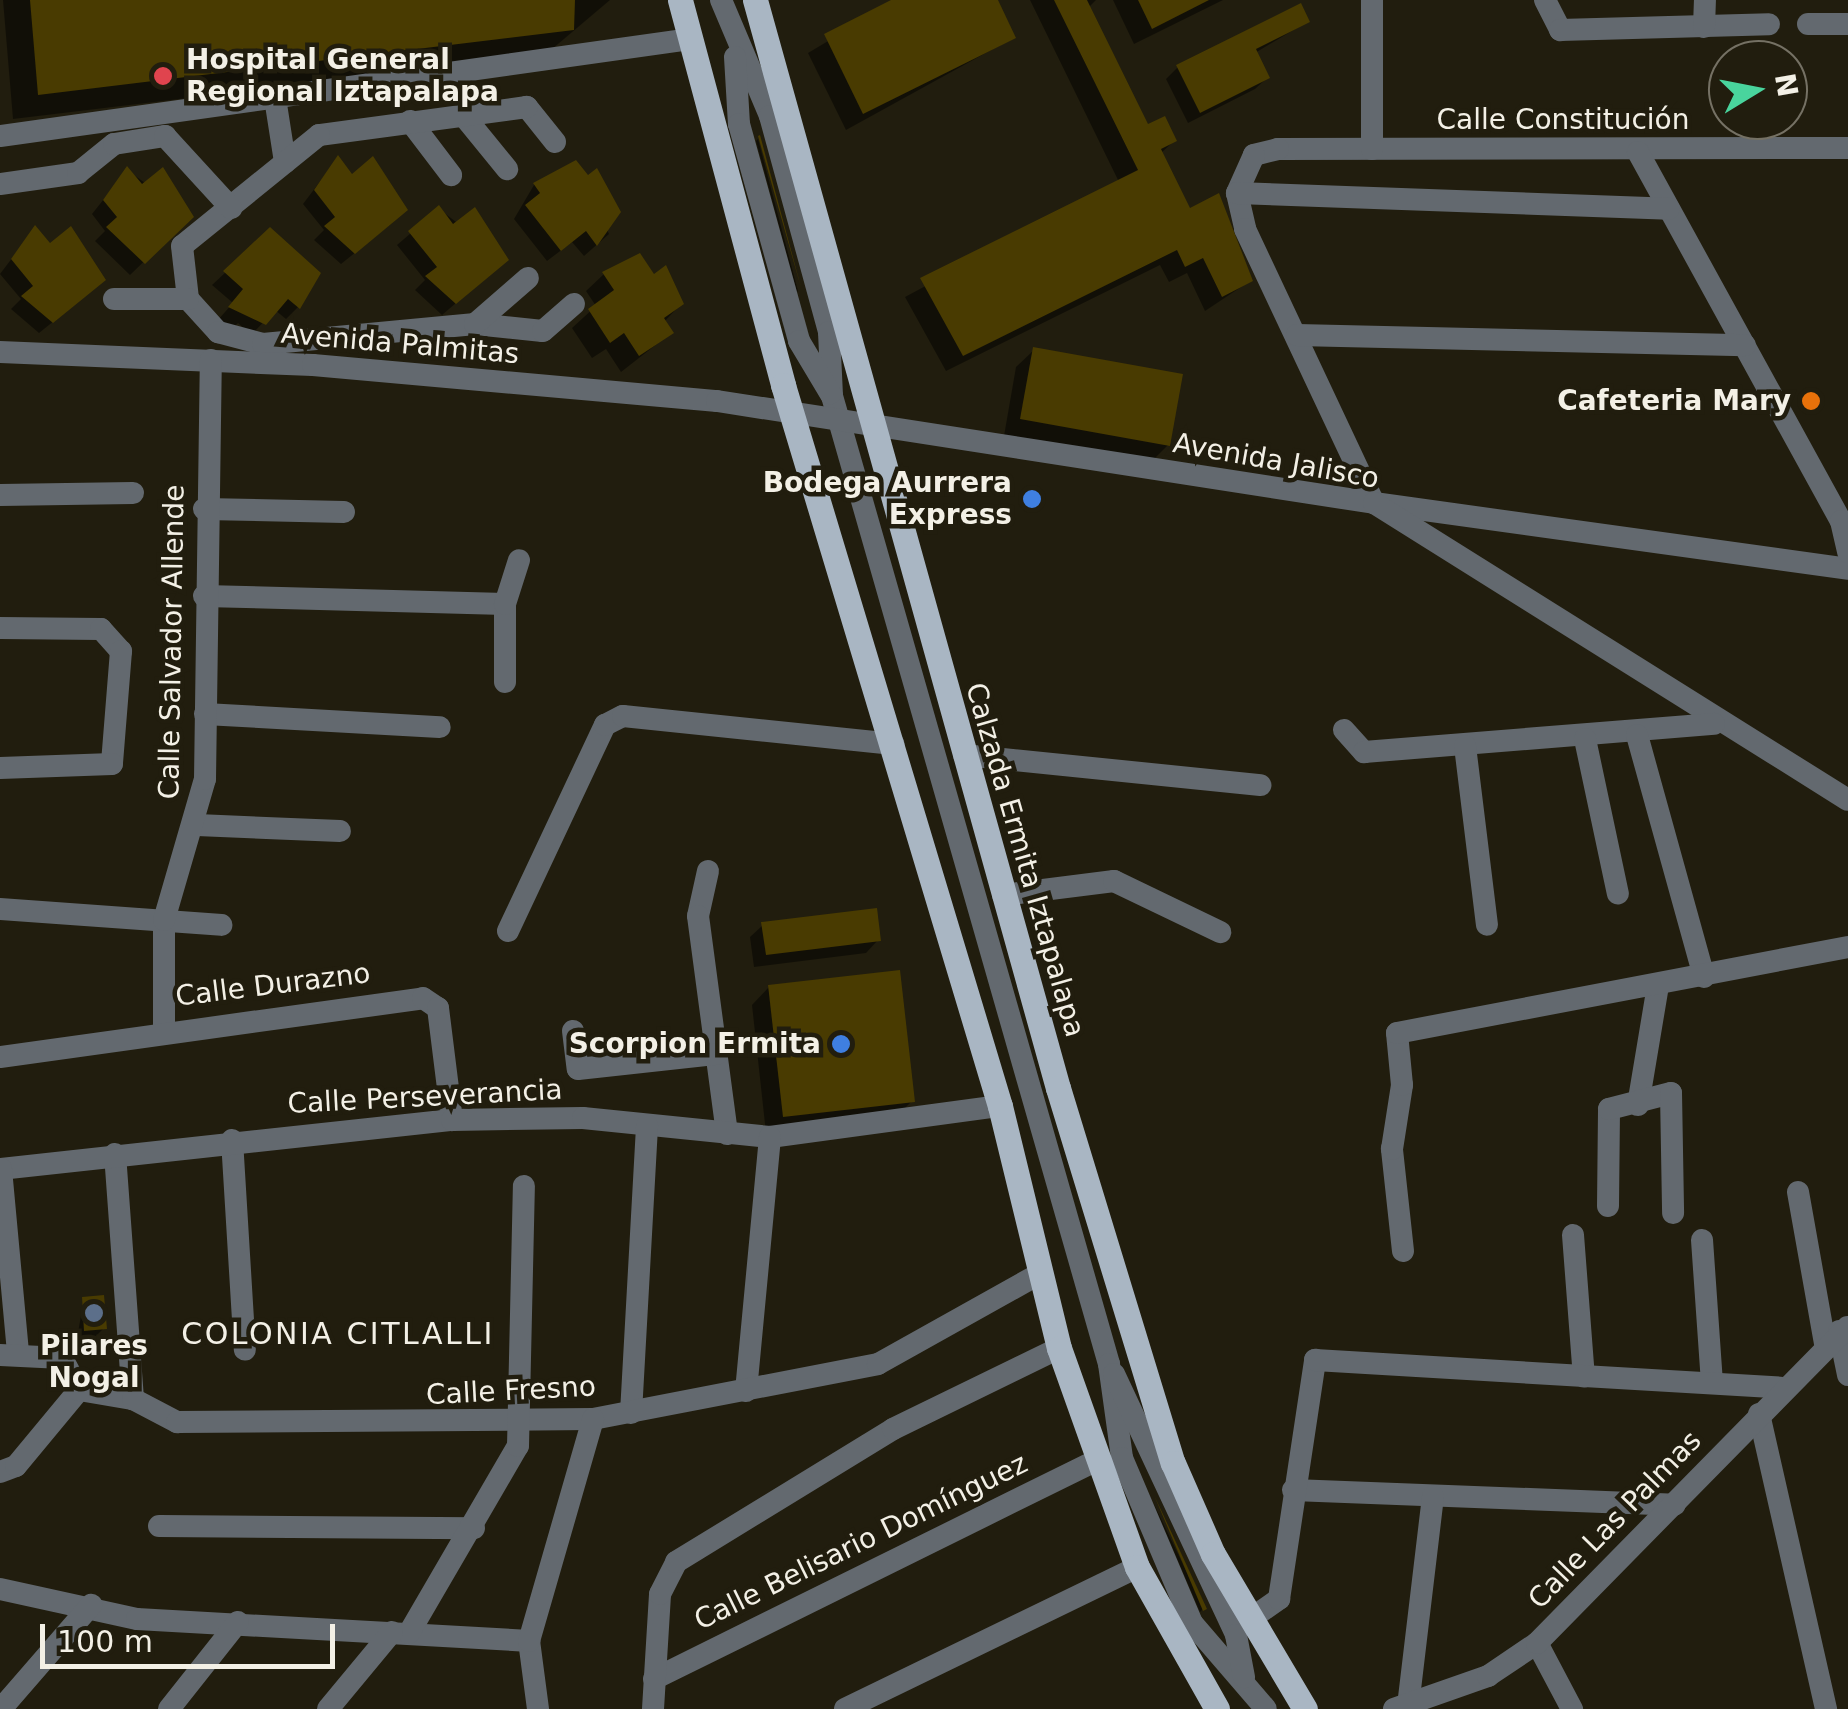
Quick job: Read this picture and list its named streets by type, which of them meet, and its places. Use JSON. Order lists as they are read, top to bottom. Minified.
{"streets":{"main road":["Calzada Ermita Iztapalapa"],"street":["Calle Constitución","Avenida Palmitas","Avenida Jalisco","Calle Salvador Allende","Calle Durazno","Calle Perseverancia","Calle Fresno","Calle Las Palmas","Calle Belisario Domínguez"]},"crossings":[["Avenida Palmitas","Avenida Jalisco"],["Avenida Palmitas","Calle Salvador Allende"],["Avenida Jalisco","Calzada Ermita Iztapalapa"],["Calle Salvador Allende","Calle Durazno"],["Calle Durazno","Calle Perseverancia"]],"districts":["COLONIA CITLALLI"],"places":["Hospital General Regional Iztapalapa","Cafeteria Mary","Bodega Aurrera Express","Scorpion Ermita","Pilares Nogal"],"scale_bar":"100 m","north":"right"}
